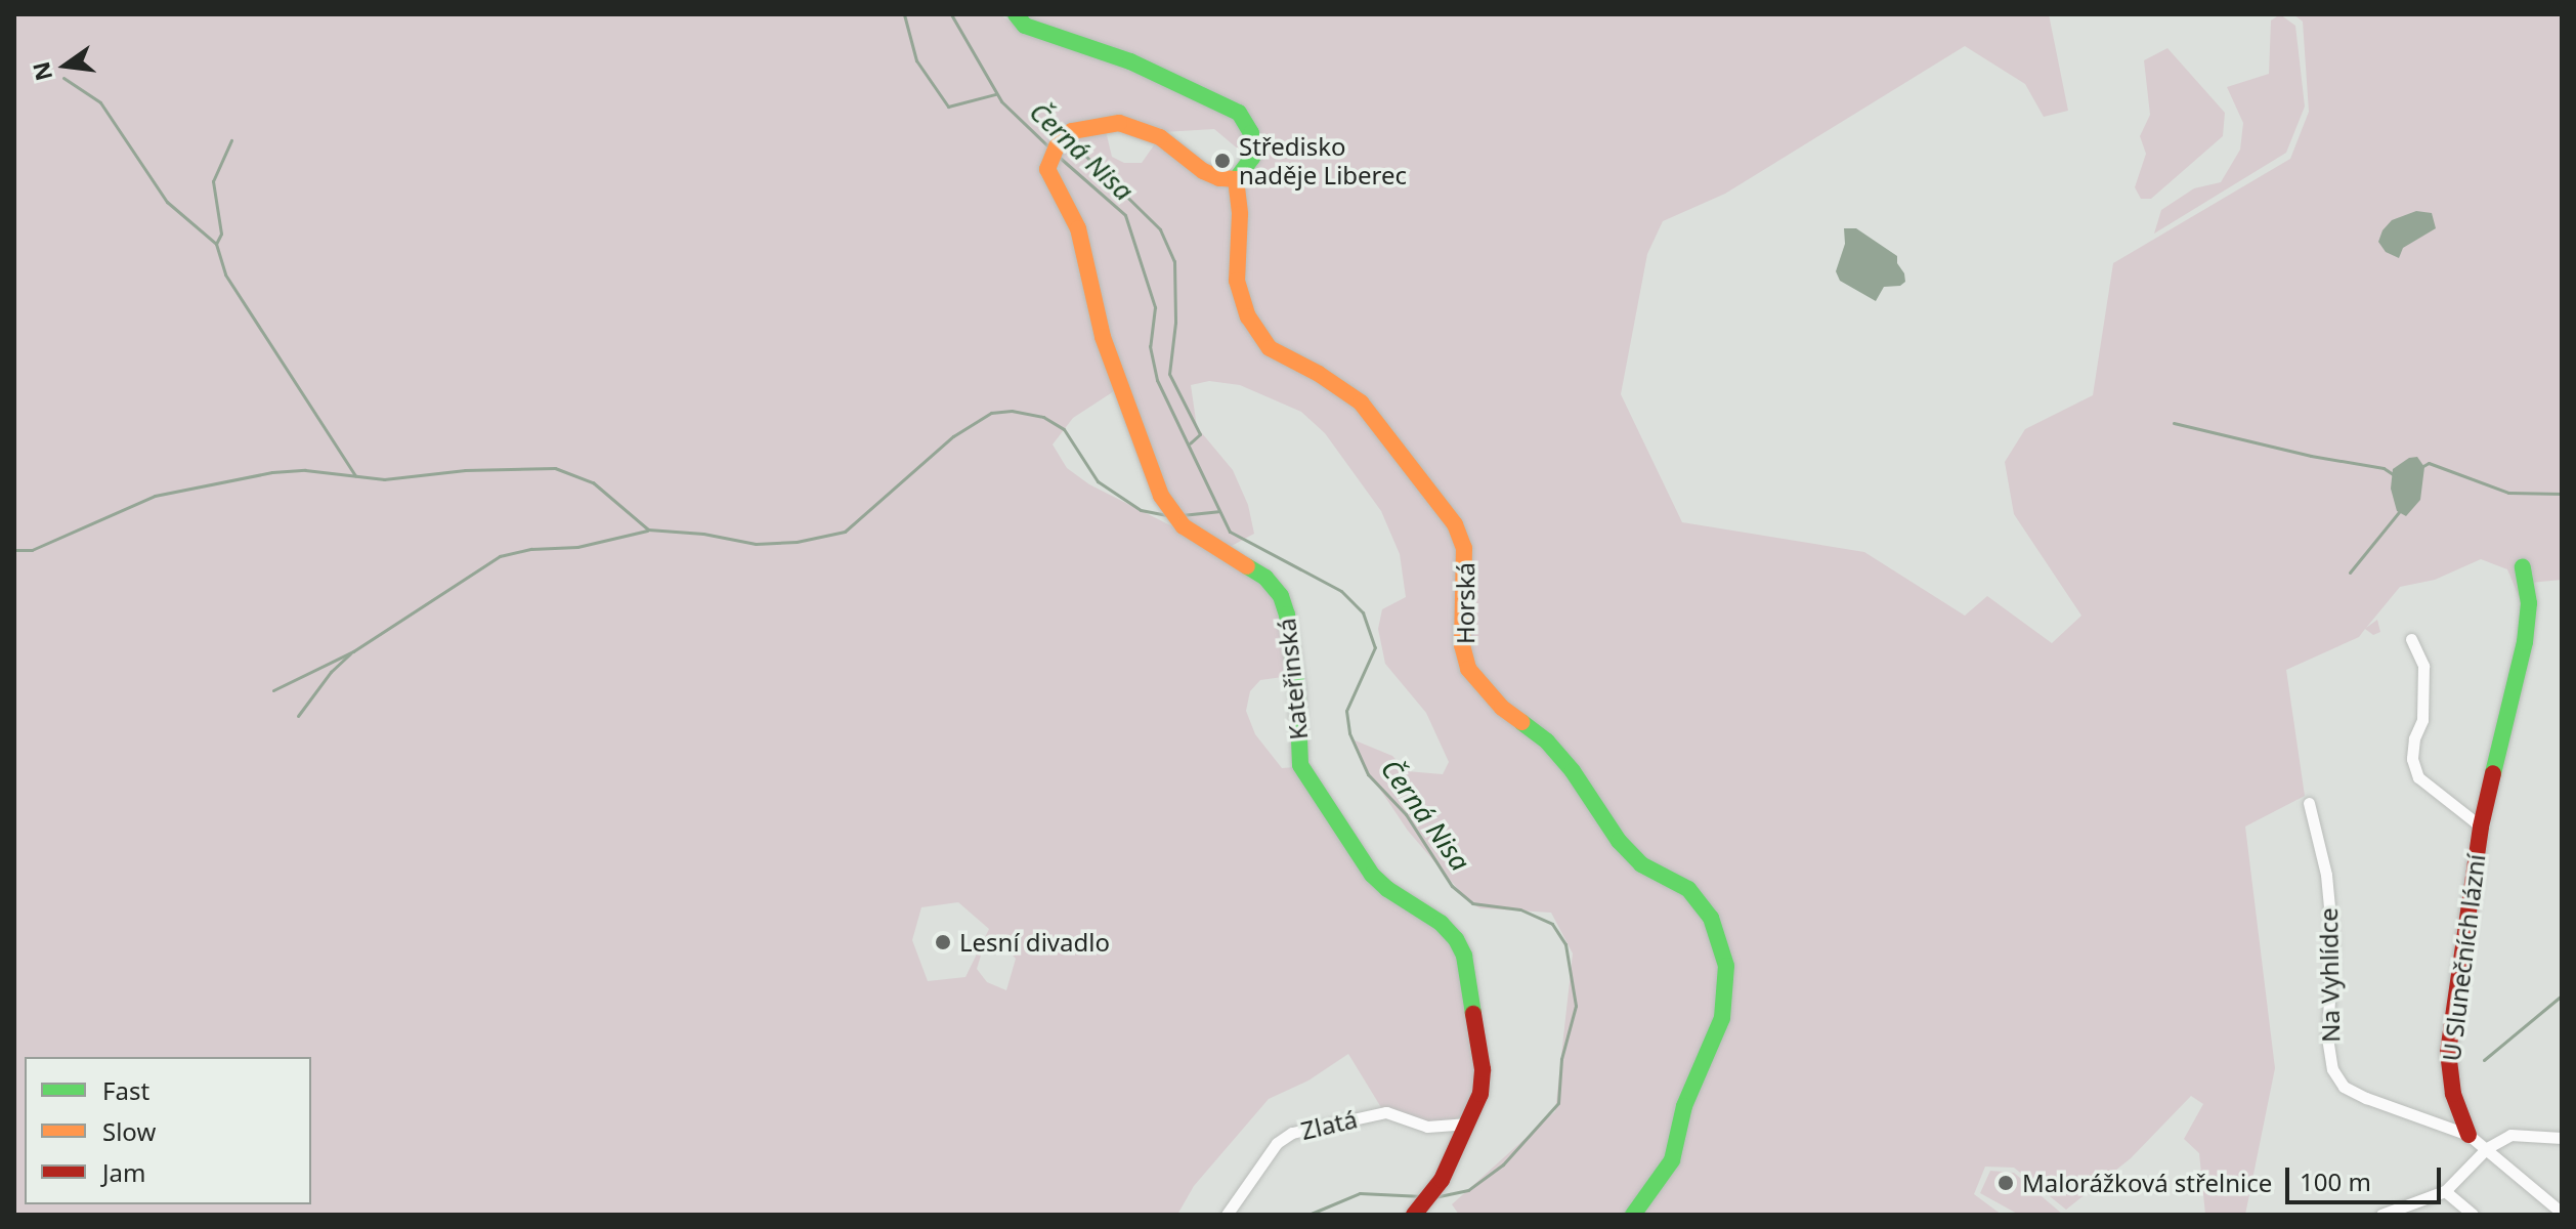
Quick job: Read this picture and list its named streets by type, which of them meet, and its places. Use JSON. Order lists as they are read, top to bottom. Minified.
{"streets":{"street":["Horská","Kateřinská","U Slunečních lázní","Na Vyhlídce","Zlatá"]},"crossings":[["Horská","Kateřinská"],["Kateřinská","Zlatá"],["U Slunečních lázní","Na Vyhlídce"]],"water":["Černá Nisa"],"places":["Středisko naděje Liberec","Lesní divadlo","Malorážková střelnice"],"legend":["Fast","Slow","Jam"],"scale_bar":"100 m","north":"left"}
